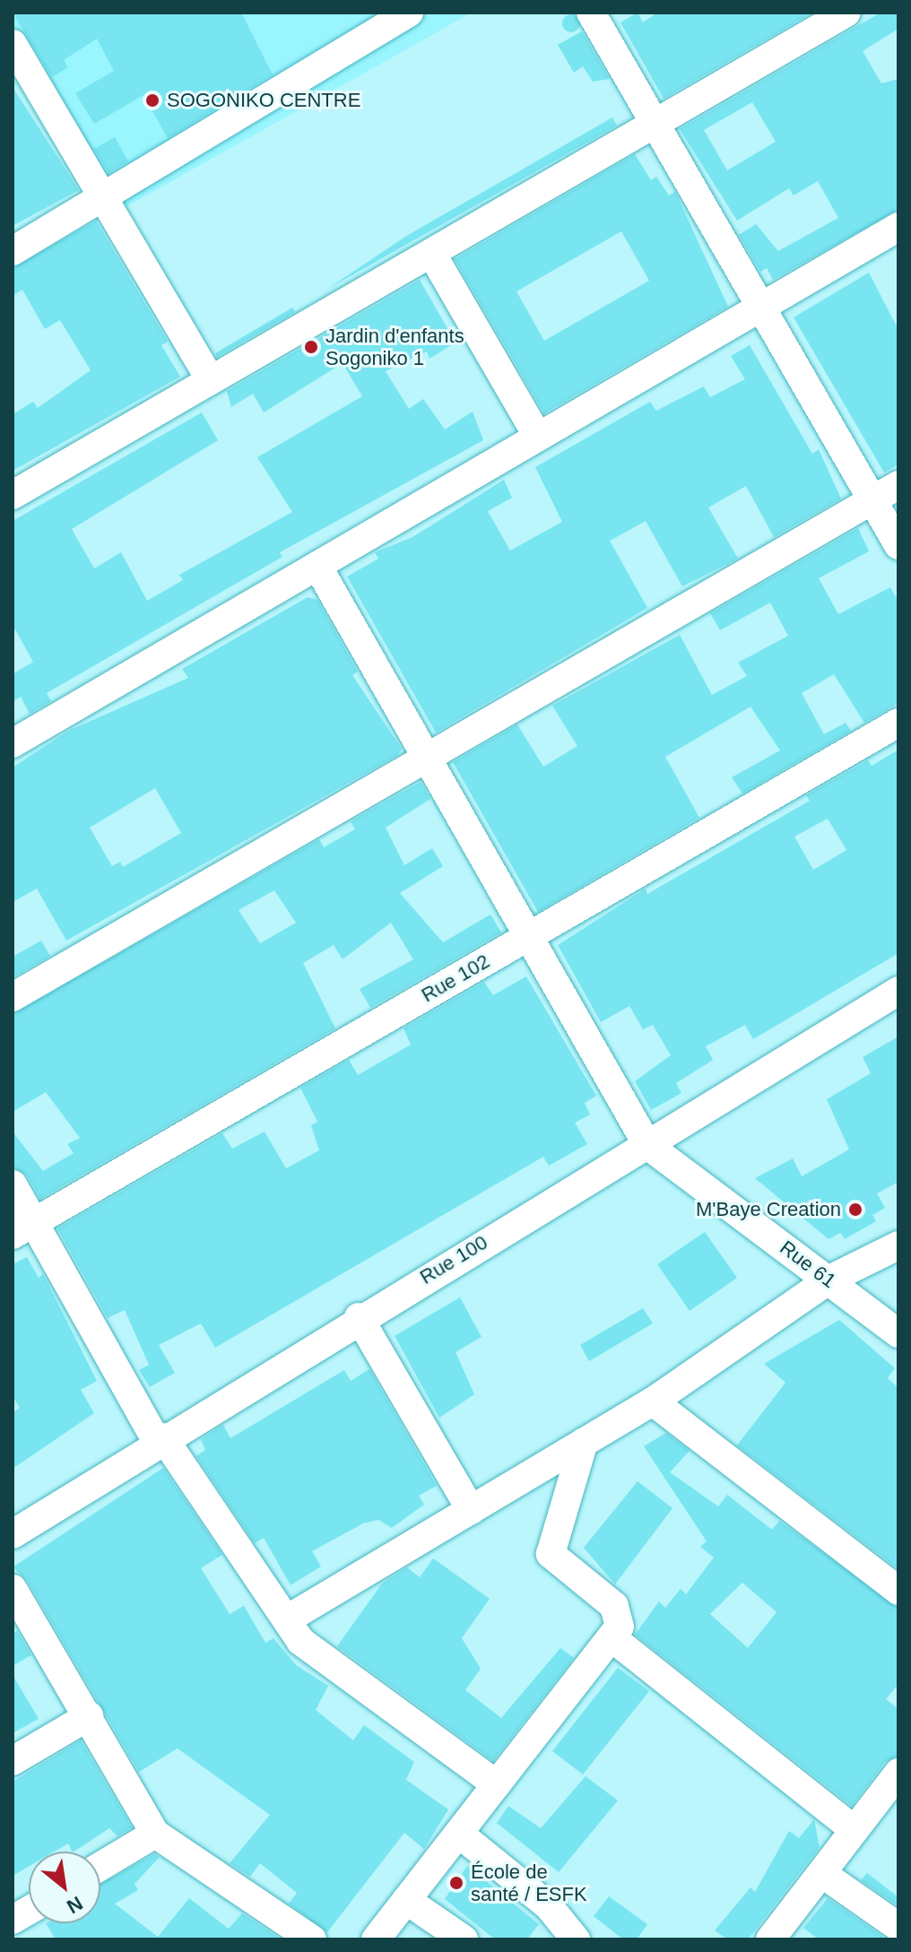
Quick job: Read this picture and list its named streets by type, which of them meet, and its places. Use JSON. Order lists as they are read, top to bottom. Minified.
{"streets":{"street":["Rue 102","Rue 100","Rue 61"]},"crossings":[["Rue 100","Rue 61"]],"places":["SOGONIKO CENTRE","Jardin d'enfants Sogoniko 1","M'Baye Creation","École de santé / ESFK"],"north":"bottom right"}
